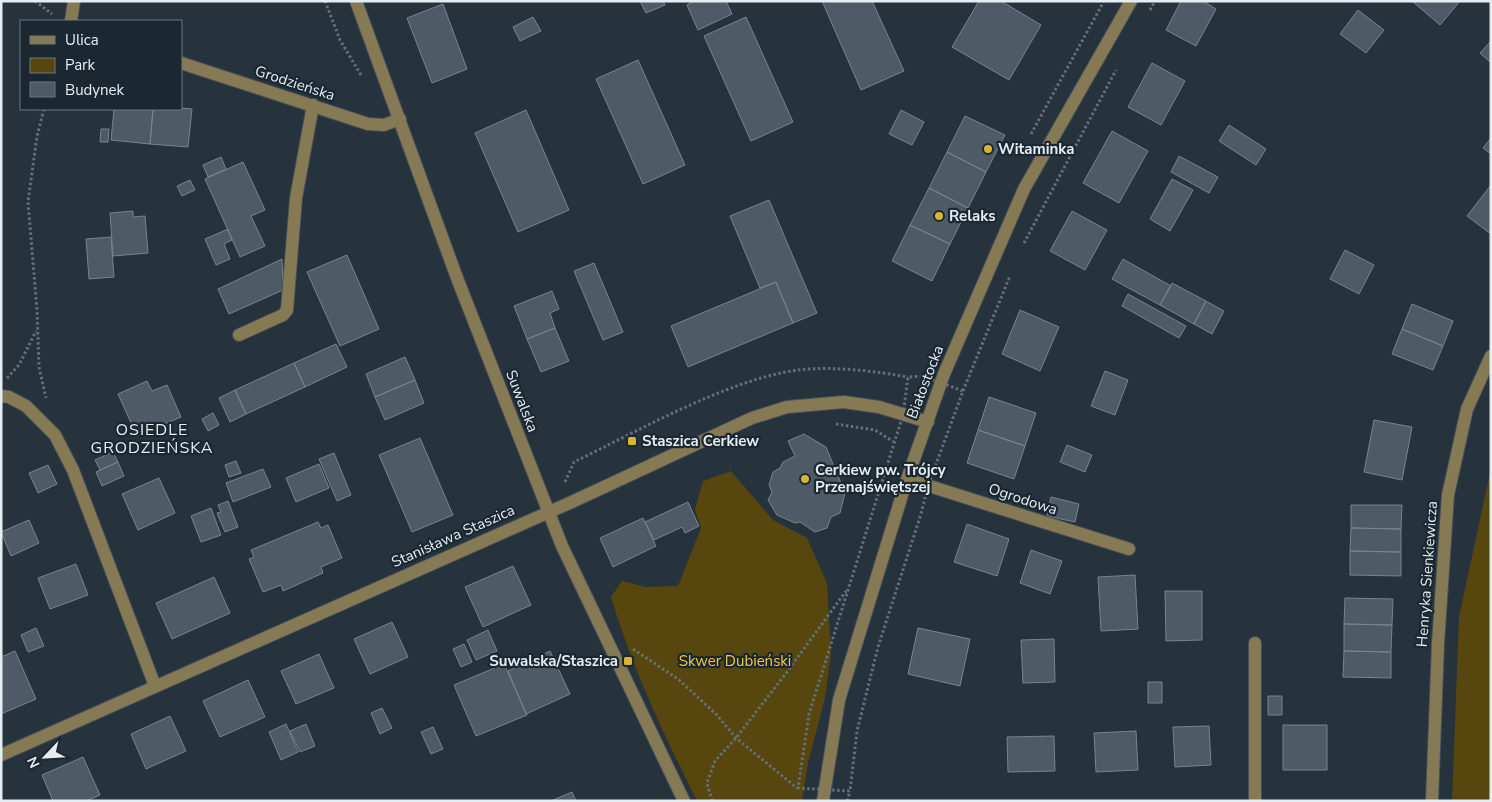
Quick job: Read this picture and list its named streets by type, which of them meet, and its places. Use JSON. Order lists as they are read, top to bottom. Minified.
{"streets":{"street":["Grodzieńska","Białostocka","Suwalska","Ogrodowa","Stanisława Staszica","Henryka Sienkiewicza"]},"crossings":[["Grodzieńska","Suwalska"],["Białostocka","Ogrodowa"],["Białostocka","Stanisława Staszica"],["Suwalska","Stanisława Staszica"]],"districts":["OSIEDLE GRODZIEŃSKA"],"parks":["Skwer Dubieński"],"places":{"other":["Witaminka","Relaks","Cerkiew pw. Trójcy Przenajświętszej"],"transit":["Staszica Cerkiew","Suwalska/Staszica"]},"legend":["Ulica","Park","Budynek"],"north":"bottom left"}
